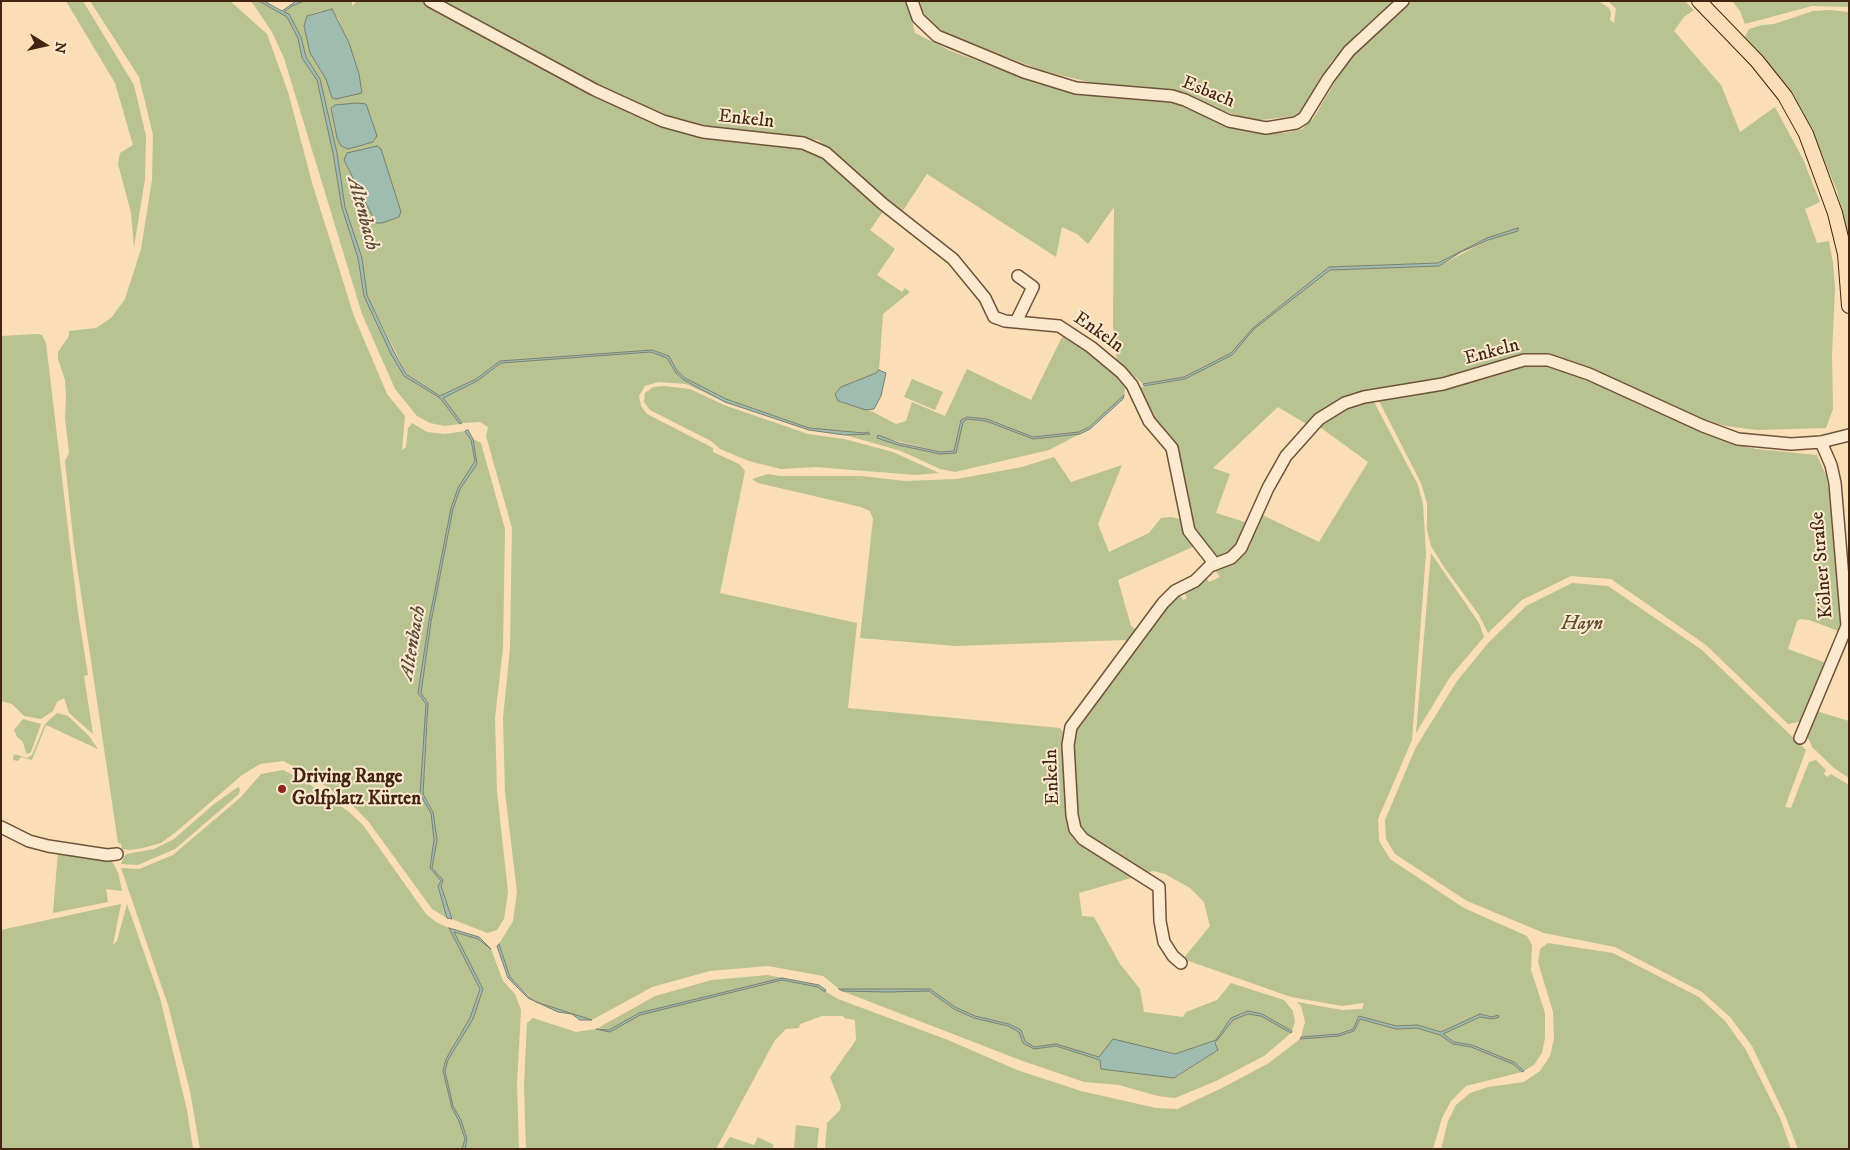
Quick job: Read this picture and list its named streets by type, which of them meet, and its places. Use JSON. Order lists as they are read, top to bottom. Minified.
{"streets":{"street":["Esbach","Enkeln","Kölner Straße"]},"crossings":[["Enkeln","Kölner Straße"]],"water":["Altenbach"],"parks":["Hayn"],"places":["Driving Range Golfplatz Kürten"],"north":"right"}
